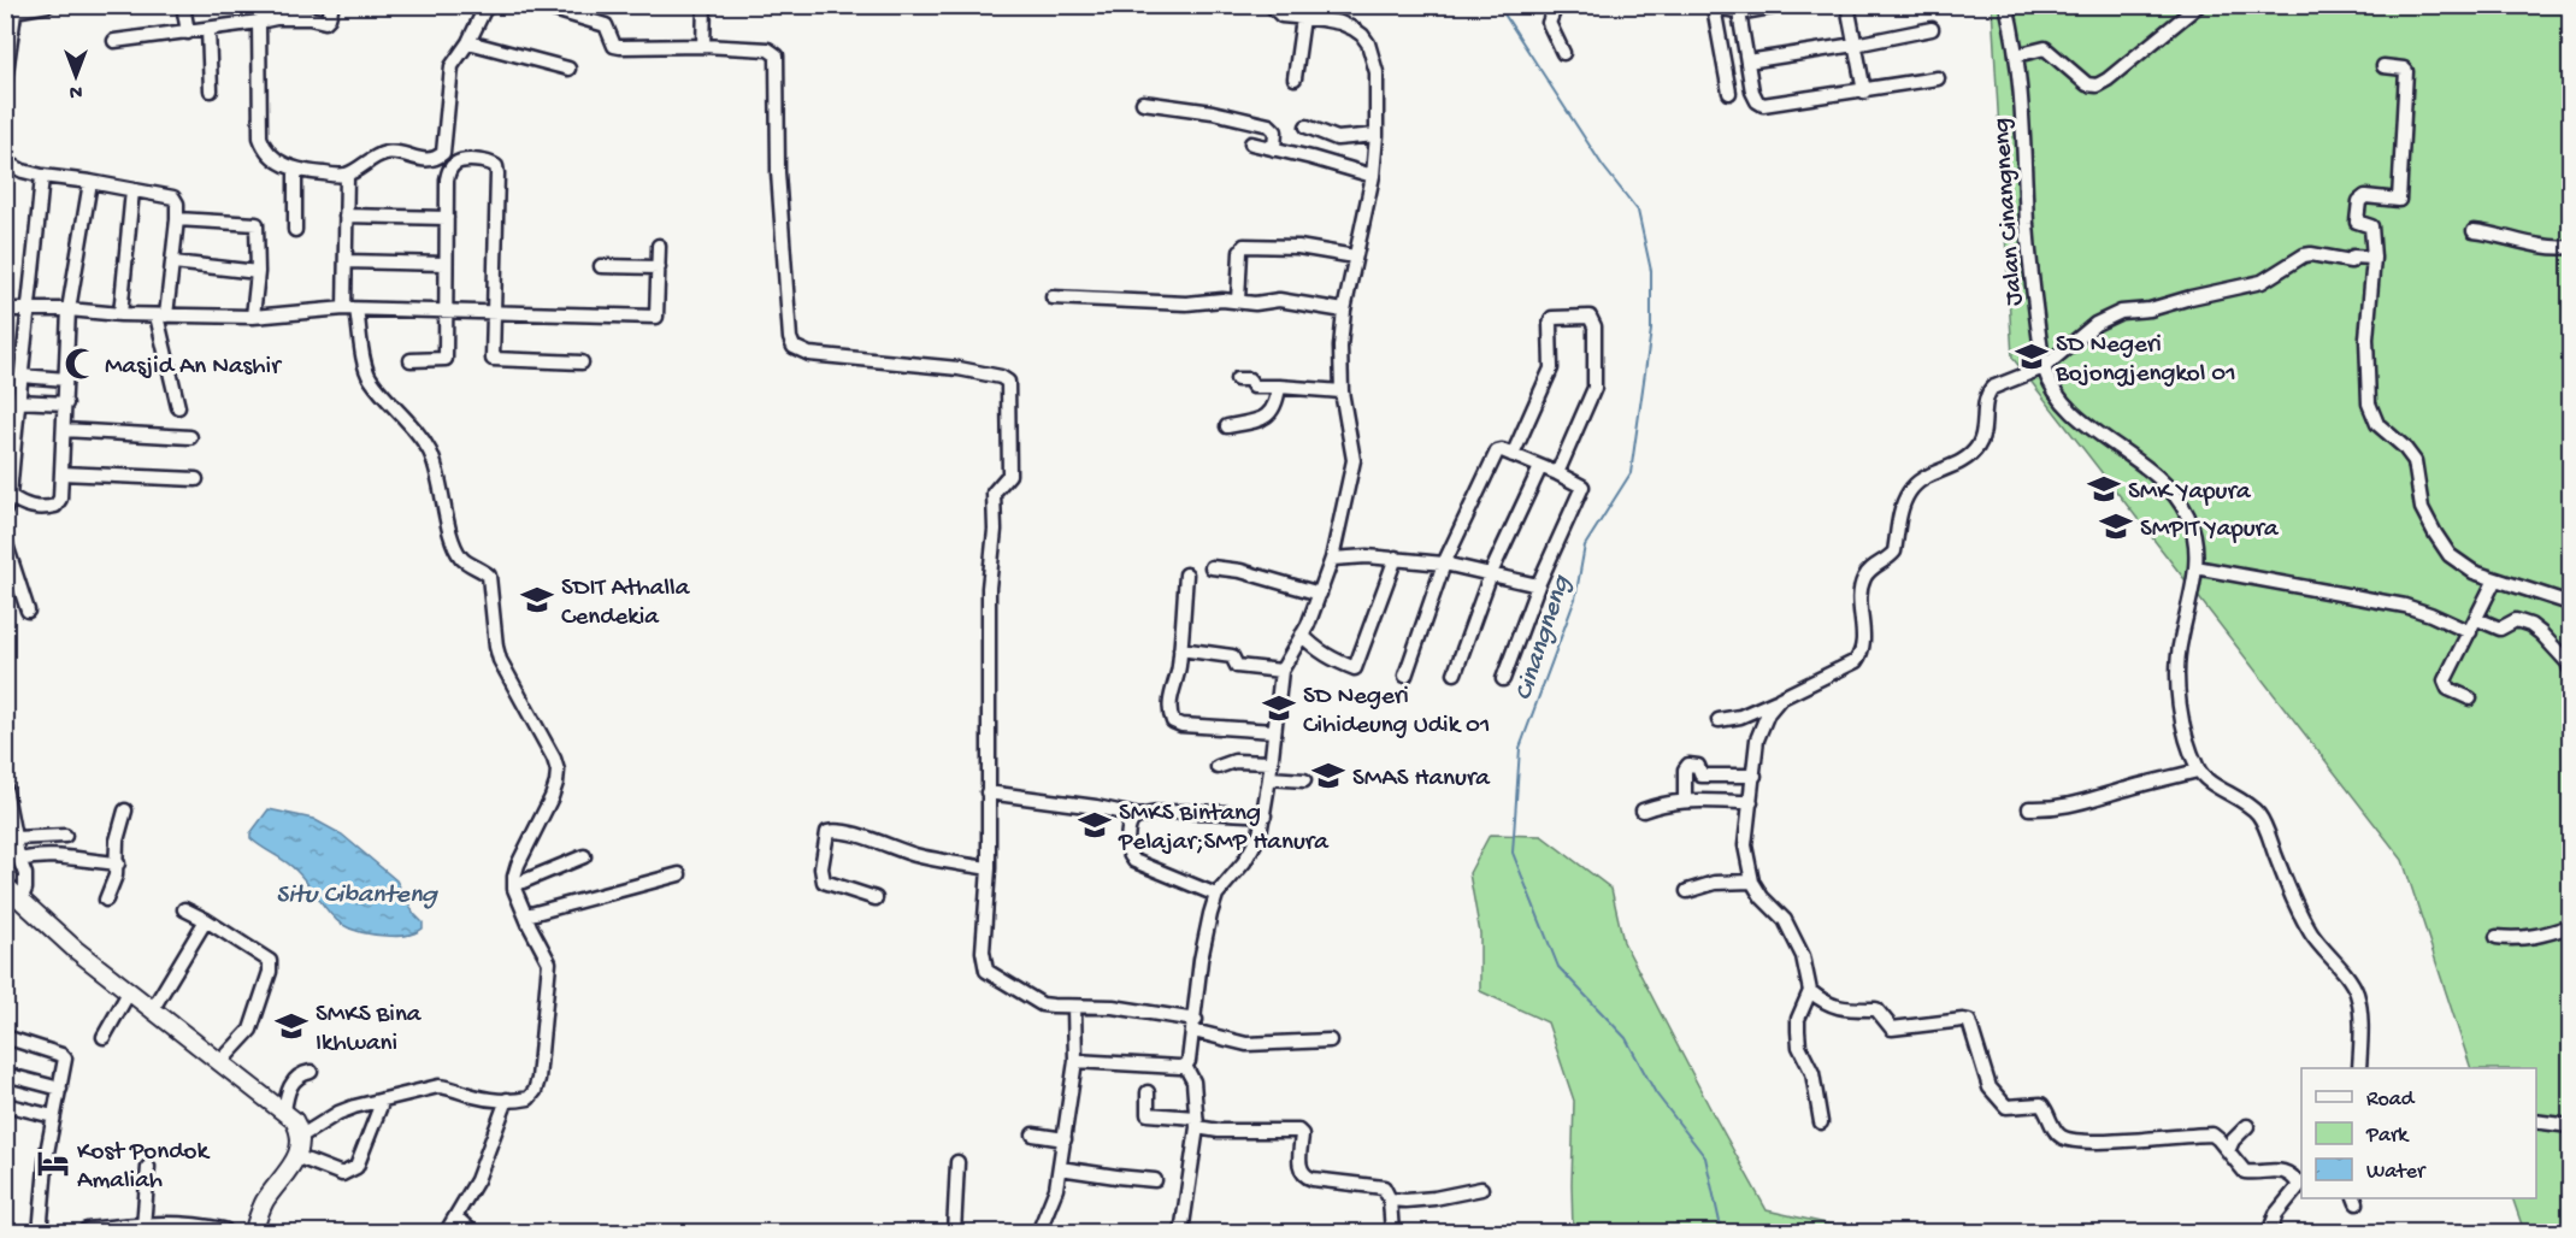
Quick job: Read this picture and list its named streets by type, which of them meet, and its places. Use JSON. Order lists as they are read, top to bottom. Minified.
{"streets":{"street":["Jalan Cinangneng"]},"water":["Cinangneng","Situ Cibanteng"],"places":{"school or university":["SD Negeri Bojongjengkol 01","SMK Yapura","SMPIT Yapura","SDIT Athalla Cendekia","SD Negeri Cihideung Udik 01","SMAS Hanura","SMKS Bintang Pelajar;SMP Hanura","SMKS Bina Ikhwani"],"mosque":["Masjid An Nashir"],"hotel":["Kost Pondok Amaliah"]},"legend":["Road","Park","Water"],"north":"bottom"}
